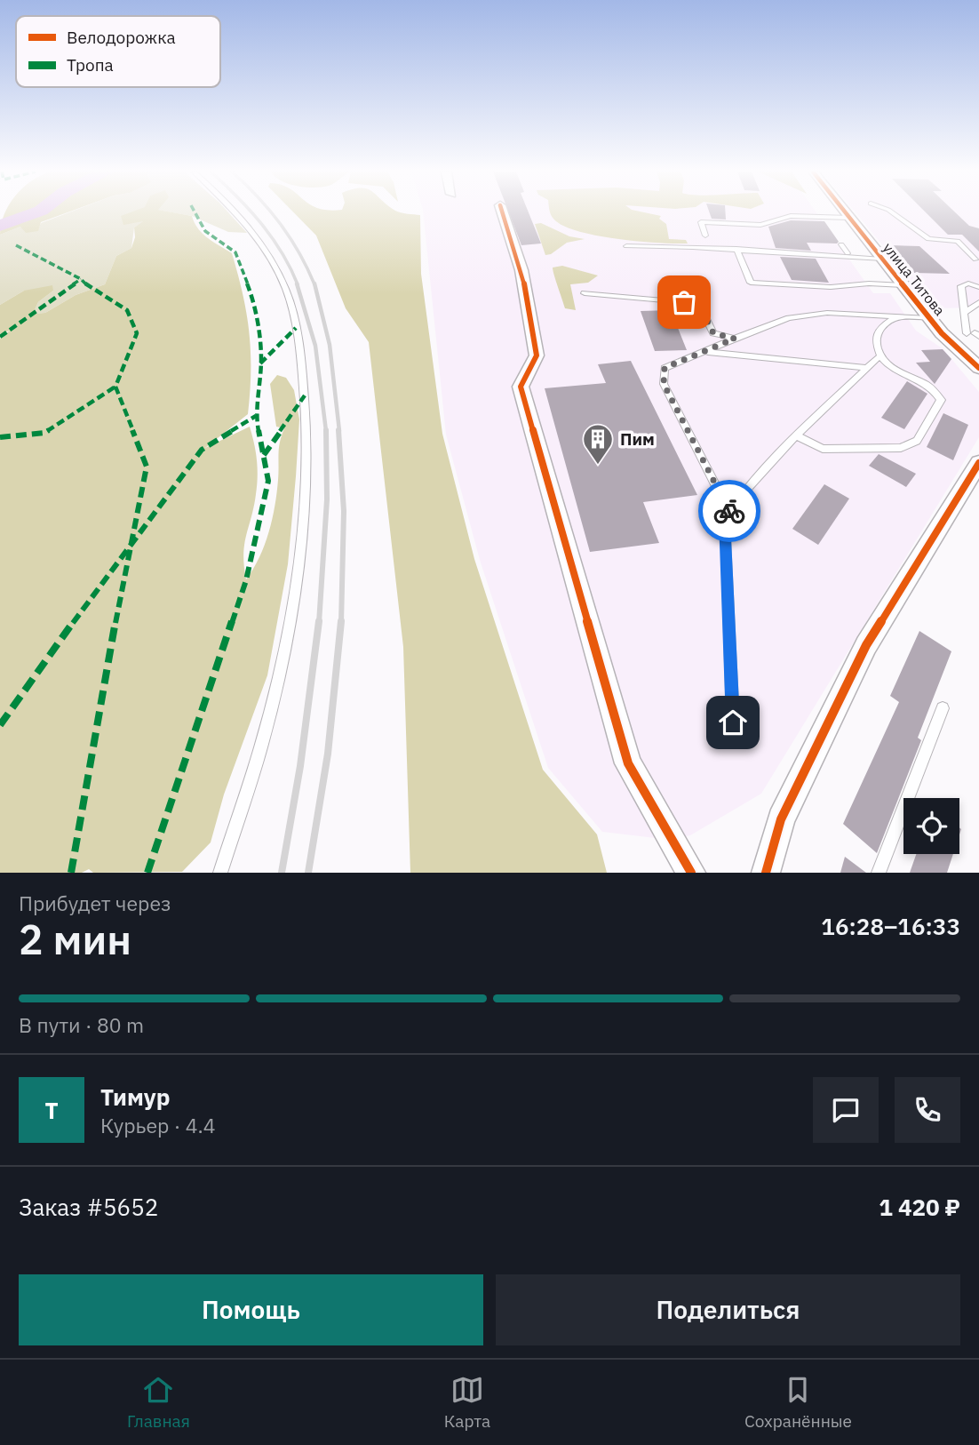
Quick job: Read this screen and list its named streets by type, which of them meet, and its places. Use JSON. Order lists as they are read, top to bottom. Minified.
{"streets":{"street":["улица Титова"]},"places":{"building":["Пим"]},"legend":["Велодорожка","Тропа"],"page":{"heading":["2 мин","Прибудет через","16:28–16:33"],"panel":["Тимур","Курьер · 4.4","Заказ #5652","1 420 ₽"],"bar":"В пути · 80 m","round":"Т","buttons":["Помощь","Поделиться"],"tabs":["Главная","Карта","Сохранённые"]}}
